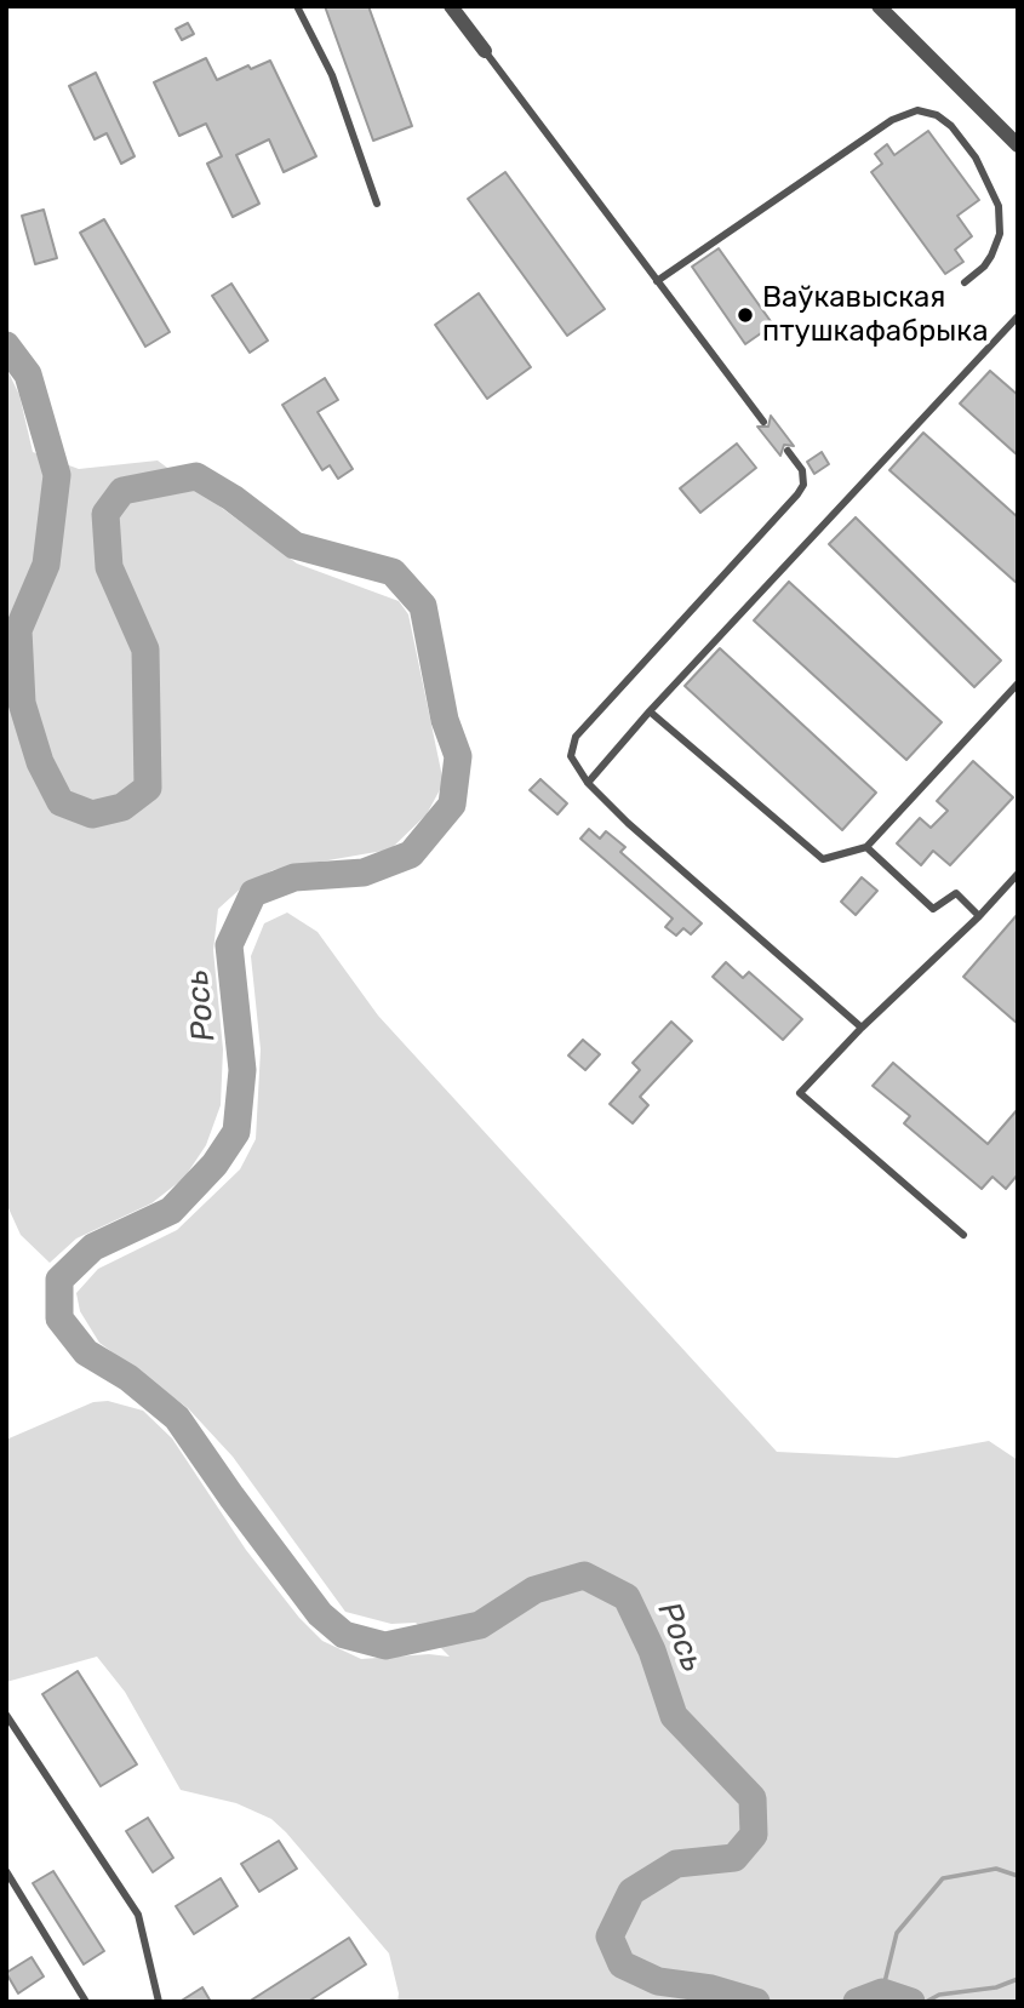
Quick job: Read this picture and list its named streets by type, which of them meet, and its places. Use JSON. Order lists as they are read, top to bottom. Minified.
{"water":["Рось"],"places":["Ваўкавыская птушкафабрыка"]}
